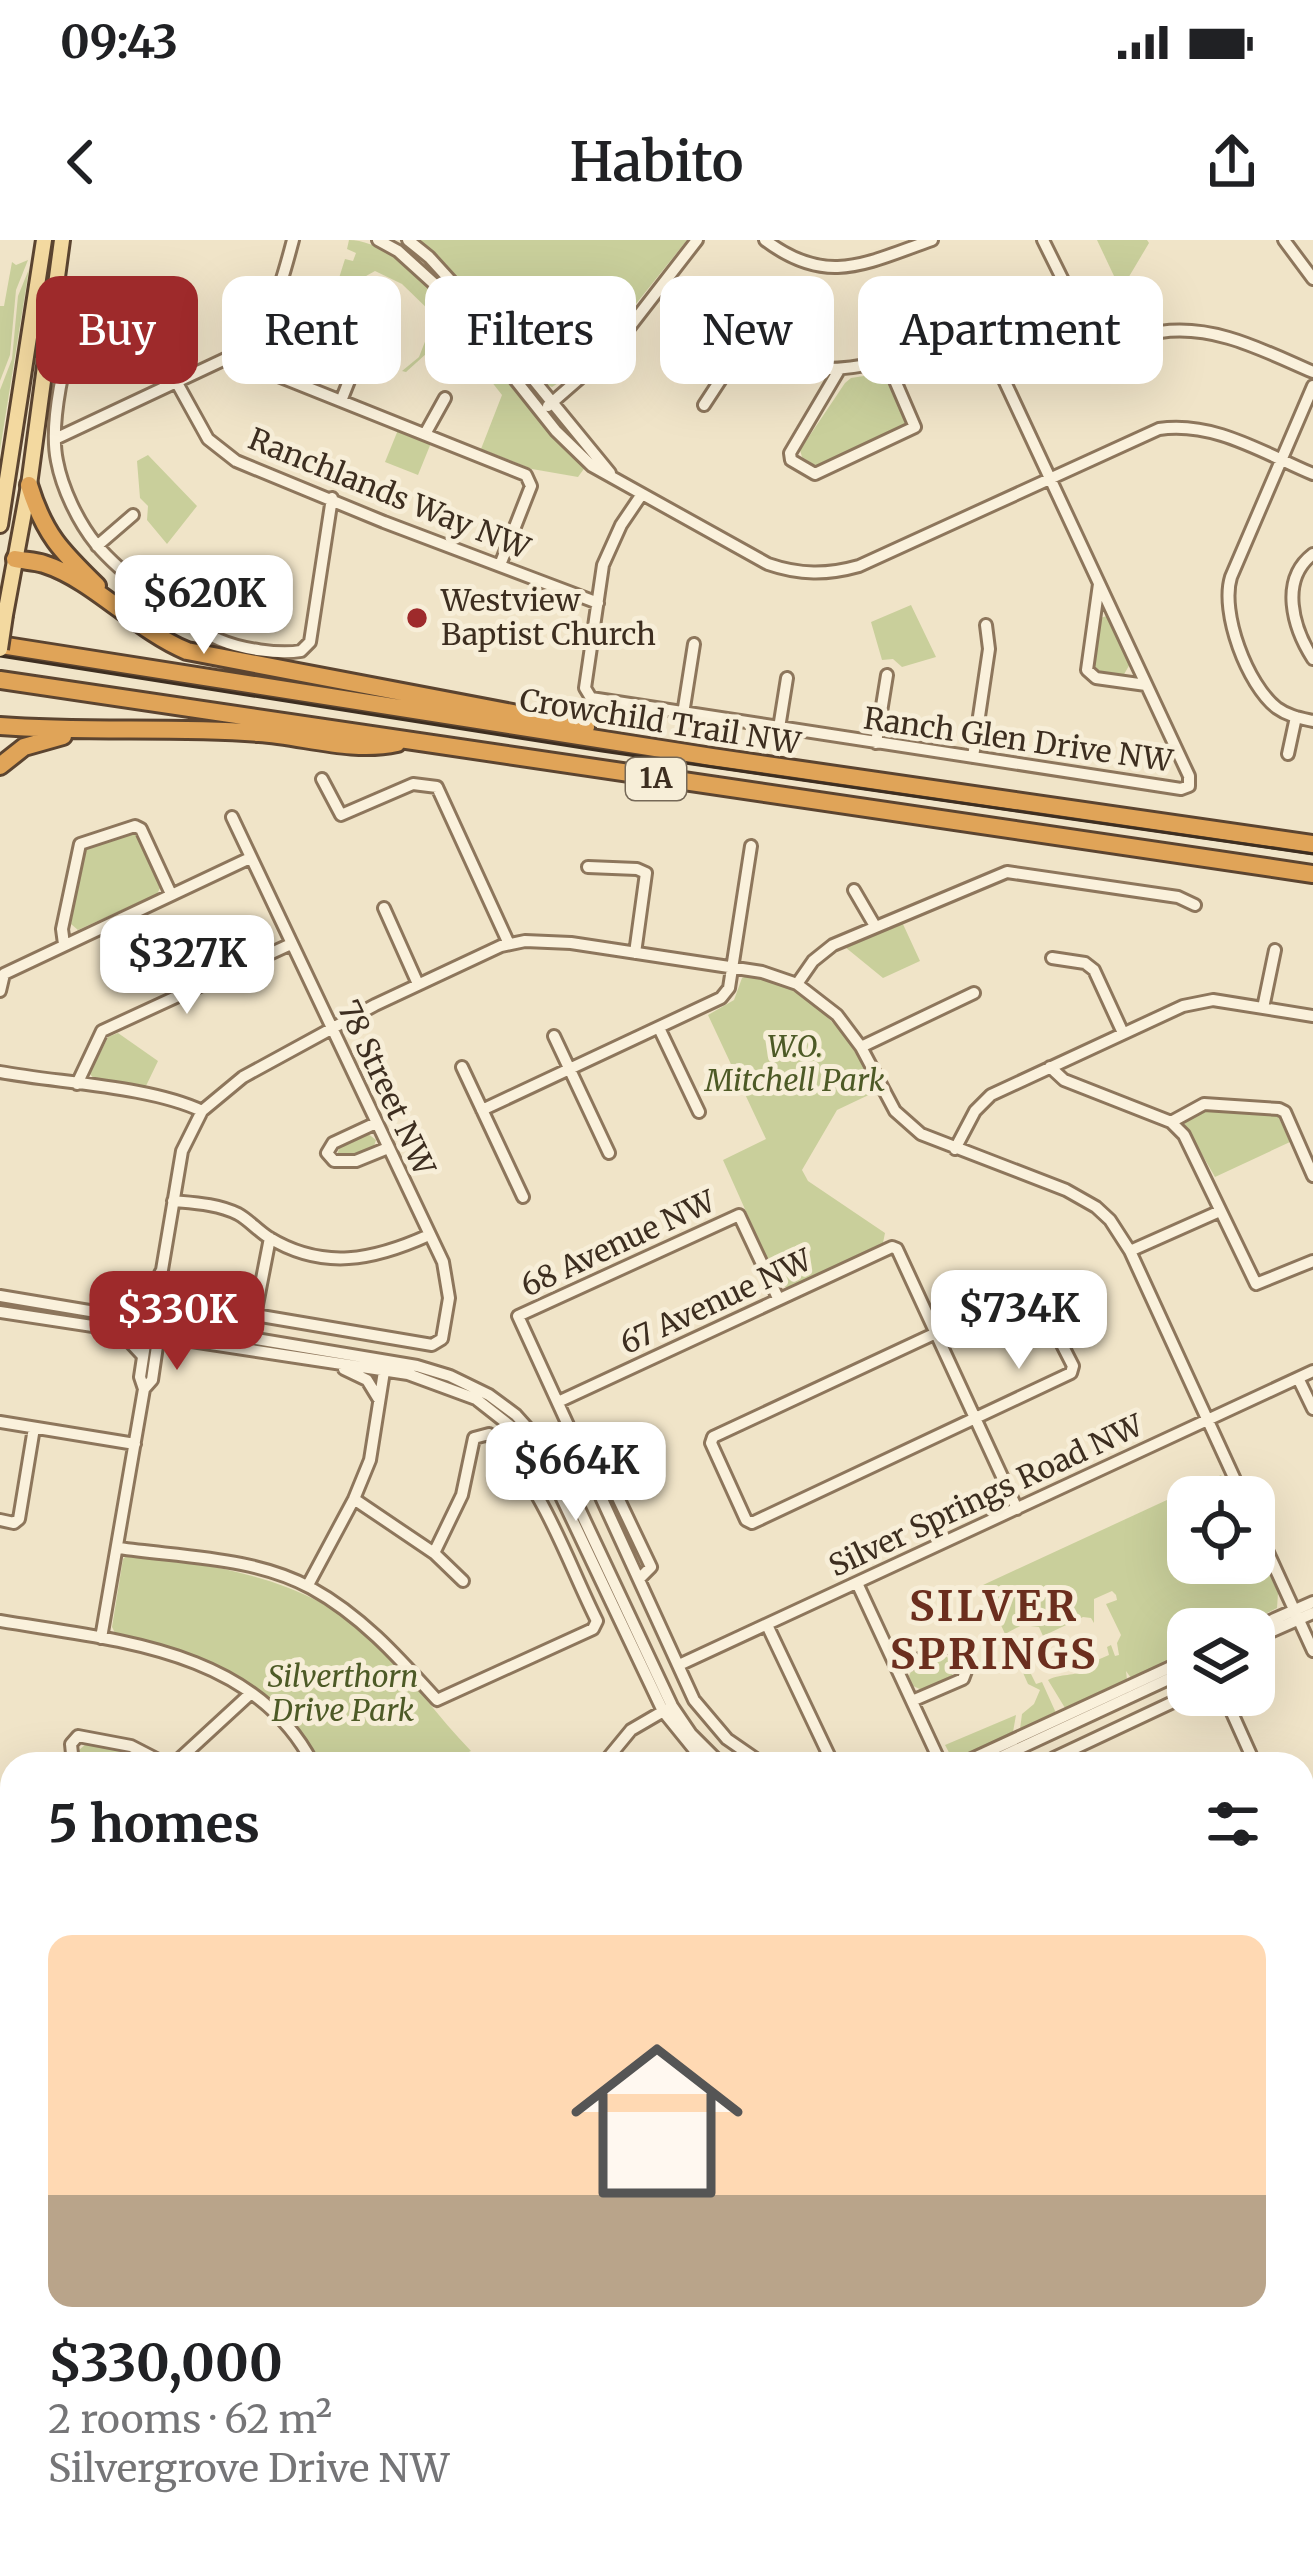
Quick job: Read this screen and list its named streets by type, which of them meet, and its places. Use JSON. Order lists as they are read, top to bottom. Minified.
{"streets":{"highway":["Crowchild Trail NW","1A"],"street":["Ranchlands Way NW","Ranch Glen Drive NW","78 Street NW","68 Avenue NW","67 Avenue NW","Silver Springs Road NW"]},"crossings":[["Ranchlands Way NW","Ranch Glen Drive NW"],["68 Avenue NW","67 Avenue NW"]],"districts":["SILVER SPRINGS"],"parks":["W.O. Mitchell Park","Silverthorn Drive Park"],"places":["Westview Baptist Church"],"page":{"status":"09:43","header":"Habito","chip":["Buy","Rent","Filters","New","Apartment"],"price":["$620K","$327K","$734K","$330K","$664K"],"heading":"5 homes","list":[{"name":"$330,000","note":"2 rooms · 62 m² · Silvergrove Drive NW"}]}}
